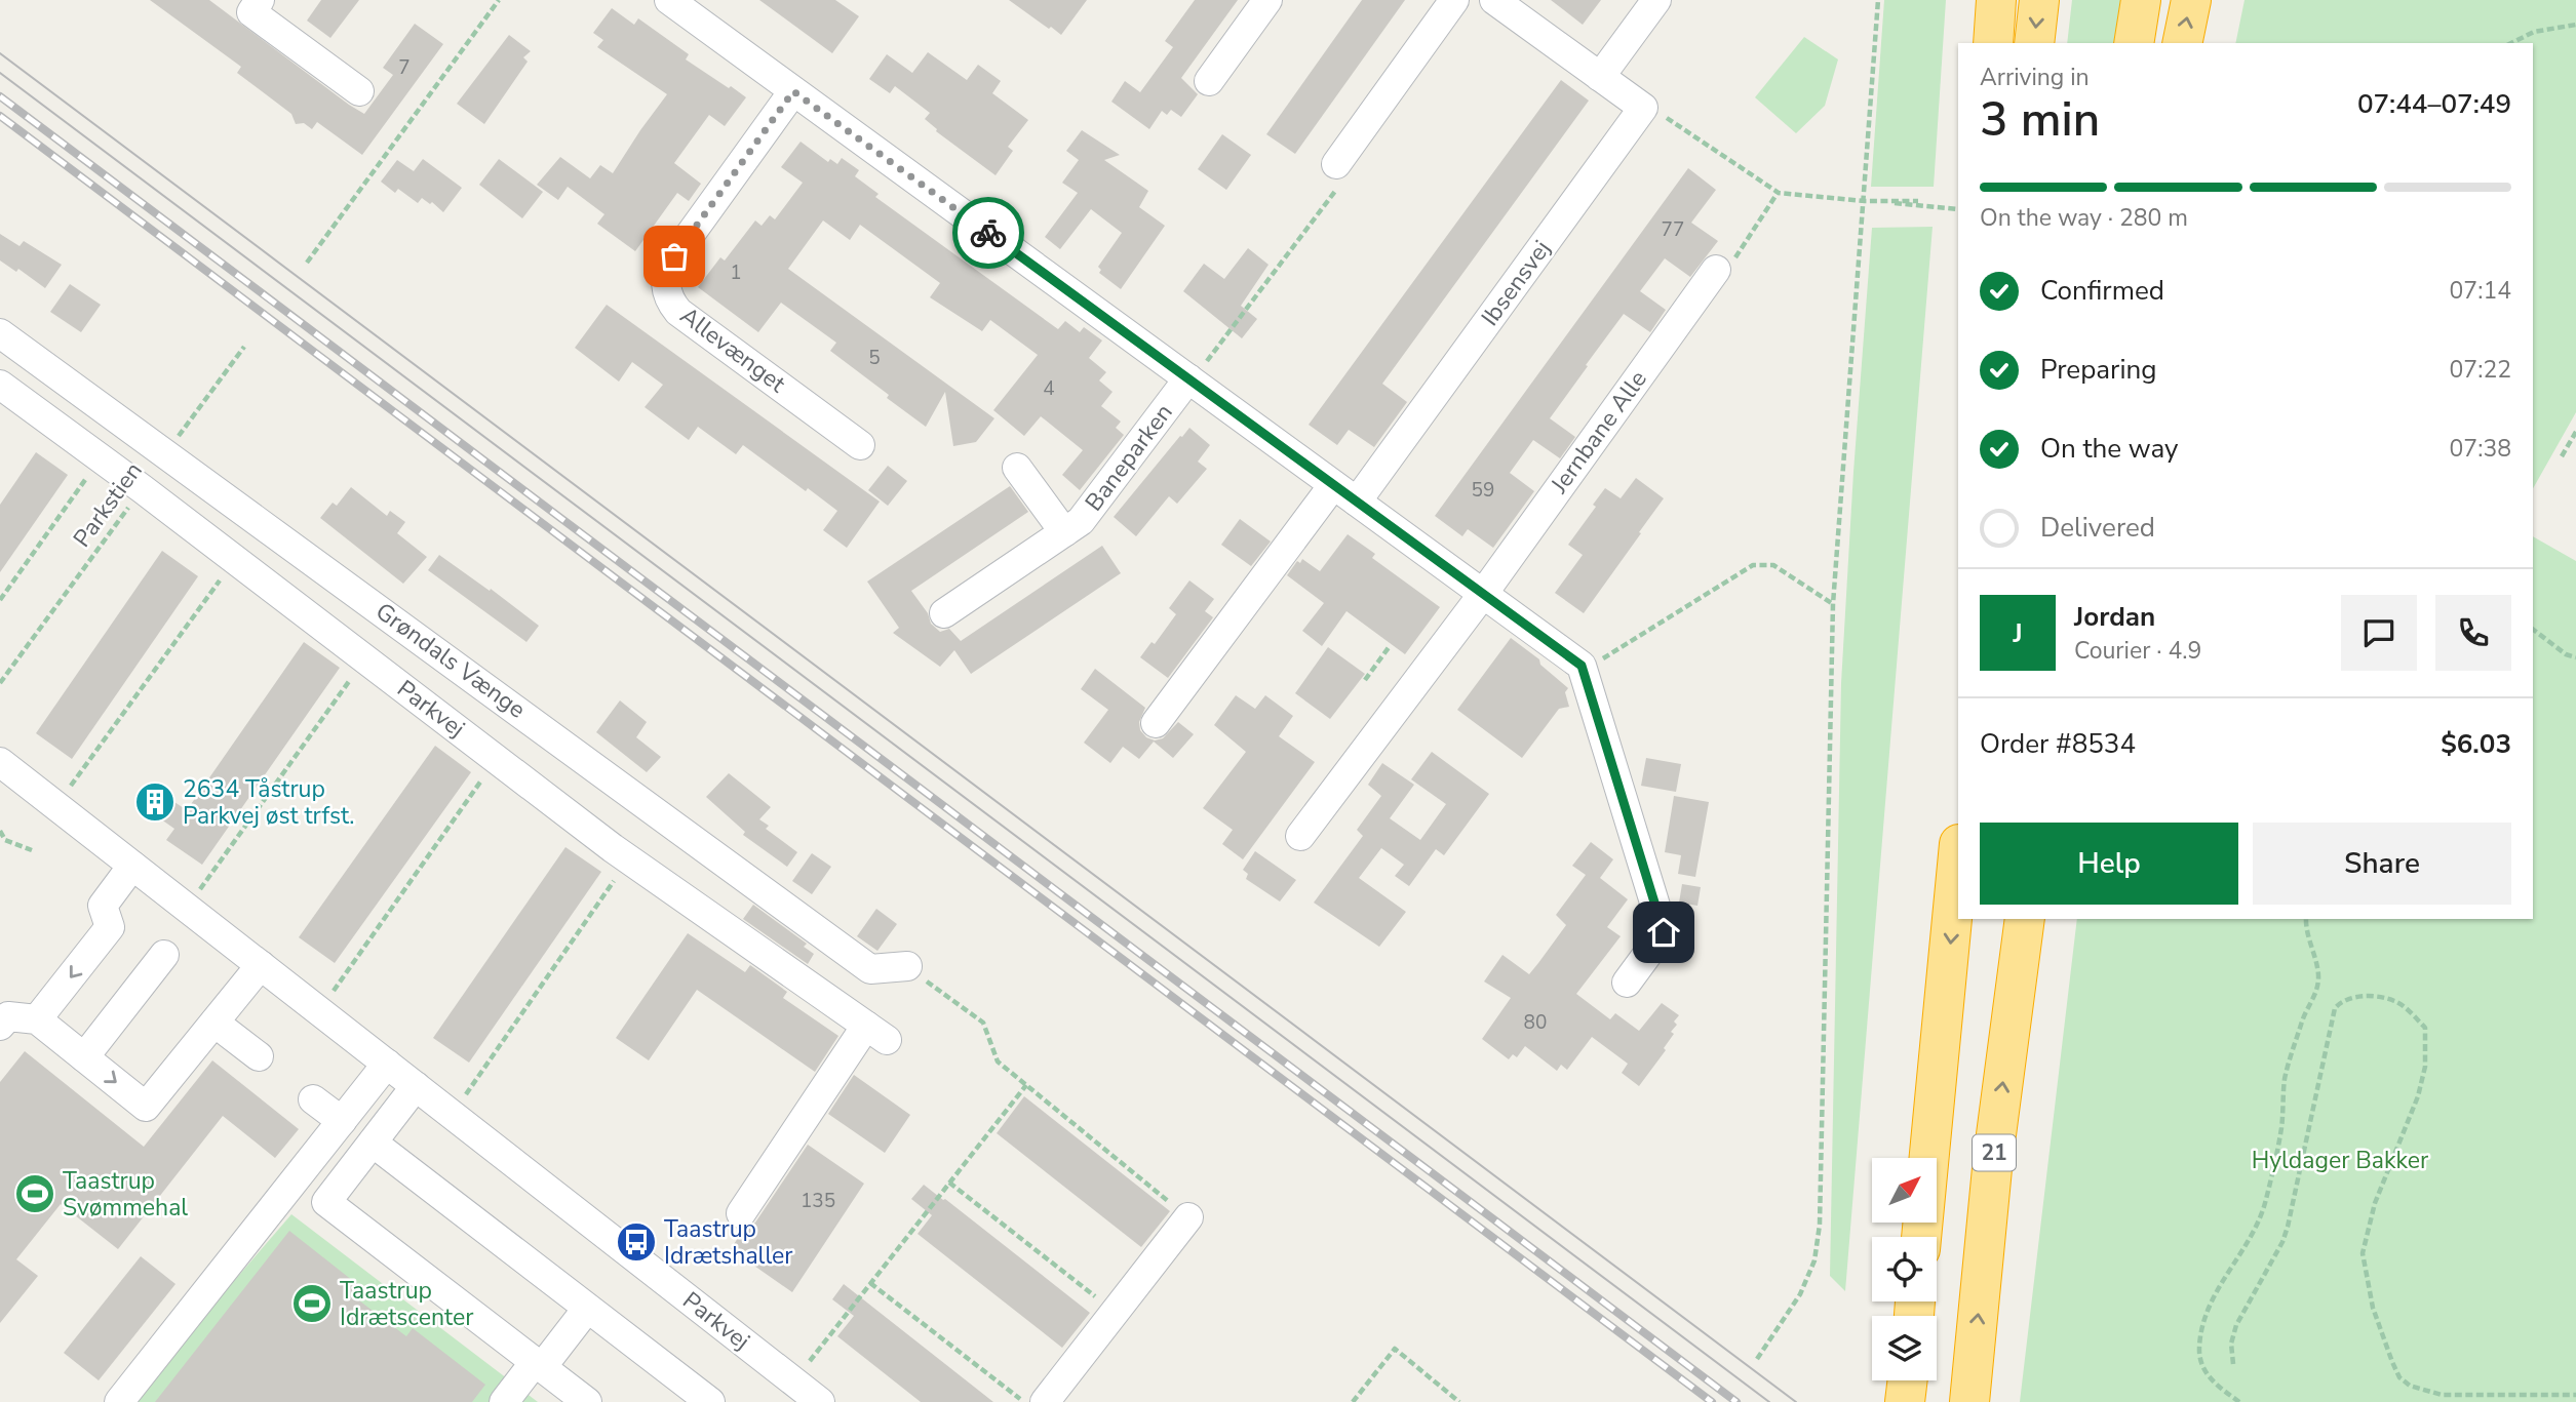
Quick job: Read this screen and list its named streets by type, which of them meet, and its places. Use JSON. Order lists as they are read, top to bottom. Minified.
{"streets":{"highway":["21"],"street":["Ibsensvej","Allevænget","Jernbane Alle","Baneparken","Grøndals Vænge","Parkvej"],"path":["Parkstien"]},"crossings":[["Parkstien","Grøndals Vænge"],["Parkstien","Parkvej"]],"parks":["Hyldager Bakker"],"places":{"building":["2634 Tåstrup Parkvej øst trfst."],"sports":["Taastrup Svømmehal","Taastrup Idrætscenter"],"bus stop":["Taastrup Idrætshaller"]},"house_numbers":["7","77","1","5","4","59","80","135"],"north":"top right","page":{"heading":["3 min","Arriving in","07:44–07:49"],"panel":["Jordan","Courier · 4.9","Order #8534","$6.03"],"bar":"On the way · 280 m","list":[["Confirmed","07:14"],["Preparing","07:22"],["On the way","07:38"],"Delivered"],"round":"J","buttons":["Help","Share"]}}
